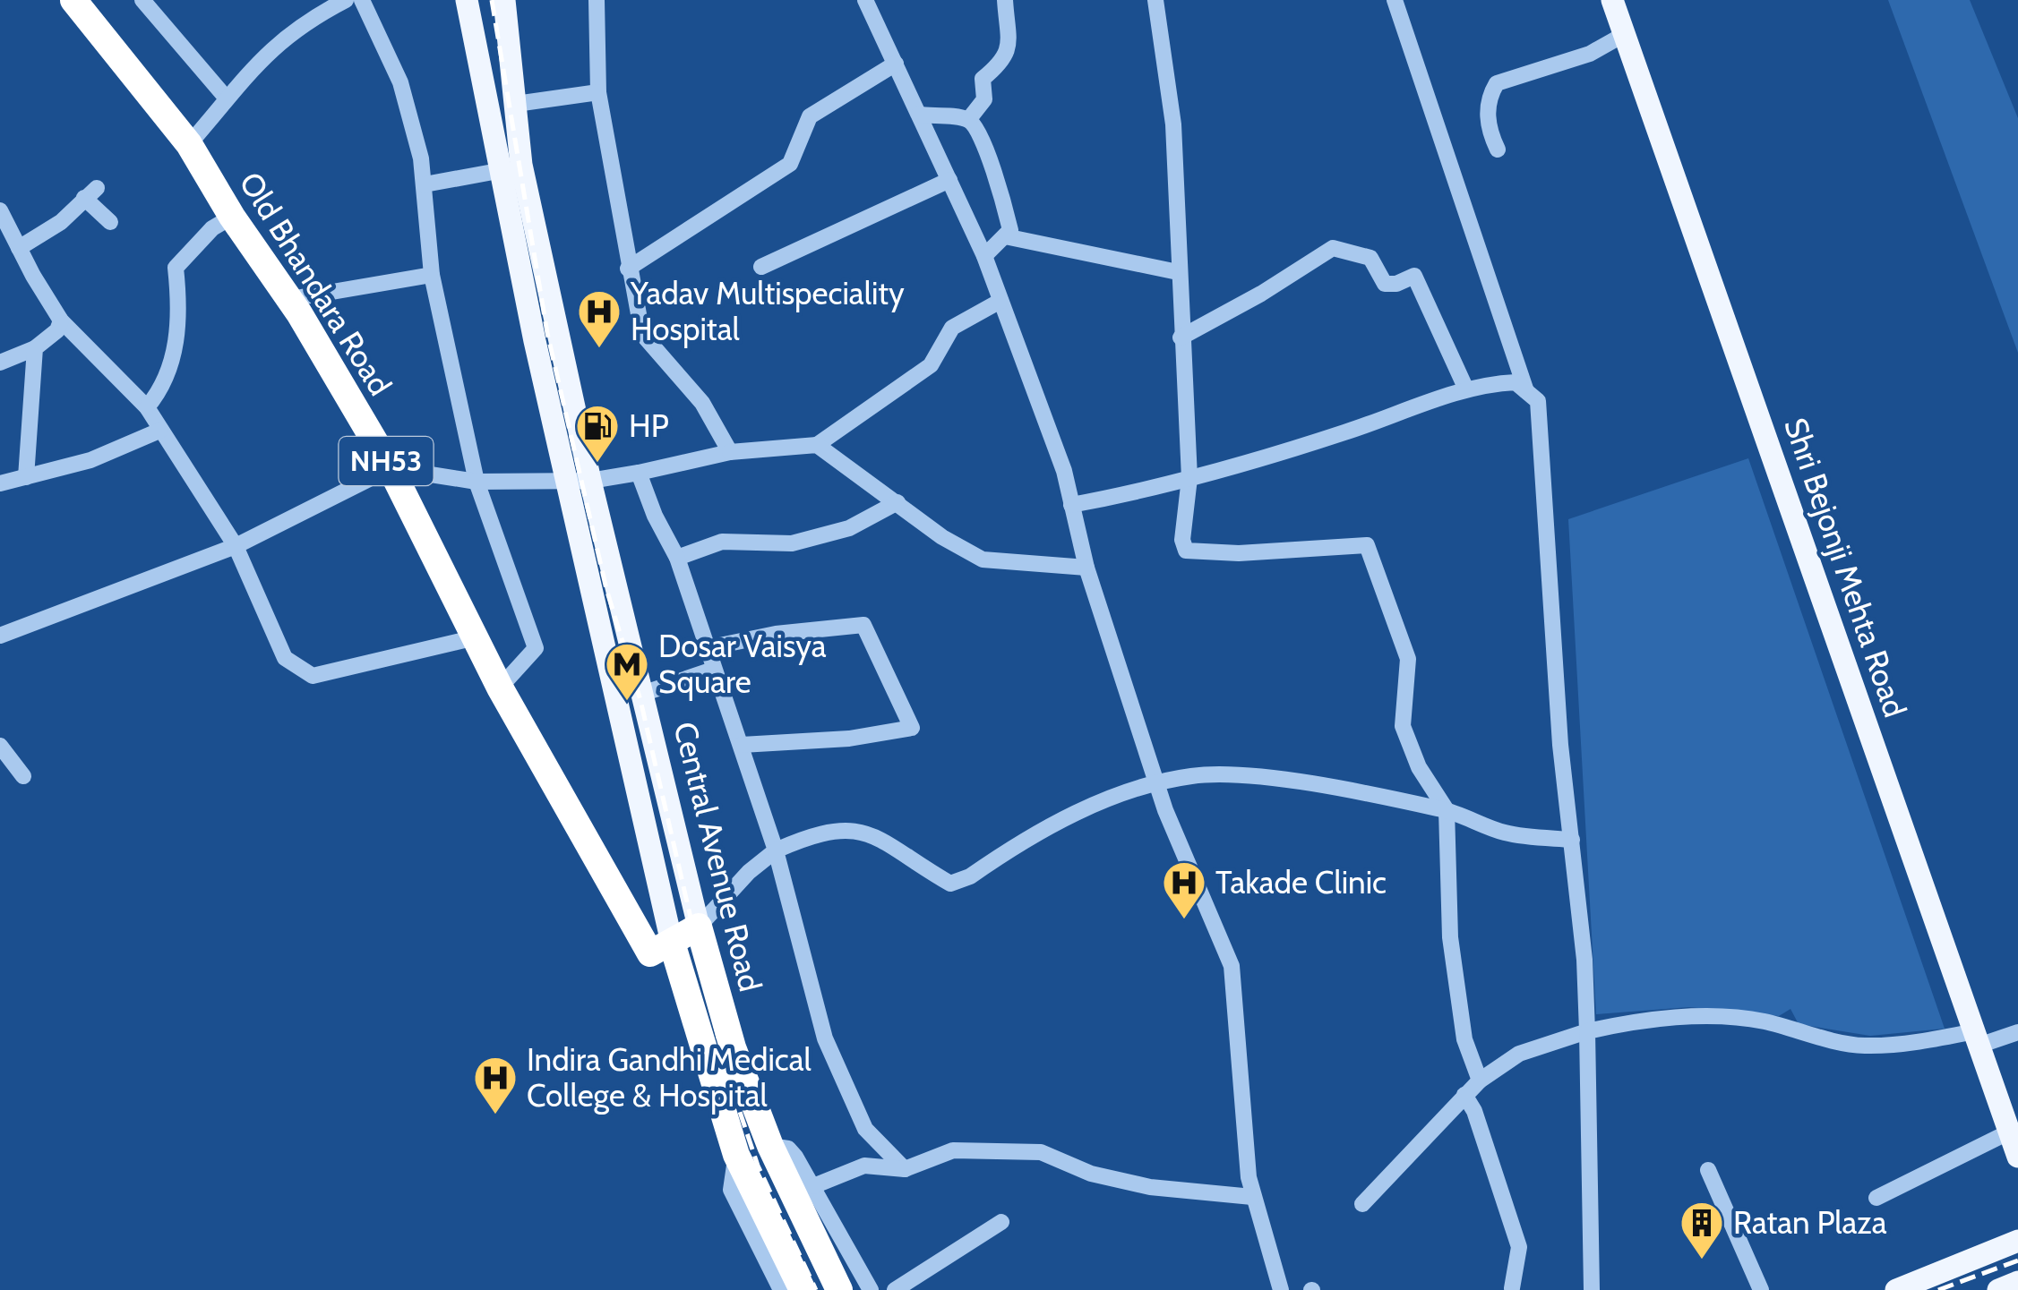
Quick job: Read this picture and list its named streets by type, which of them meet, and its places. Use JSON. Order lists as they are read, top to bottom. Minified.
{"streets":{"highway":["Old Bhandara Road","NH53","Central Avenue Road"],"main road":["Shri Bejonji Mehta Road"]},"crossings":[["Old Bhandara Road","NH53"],["Old Bhandara Road","Central Avenue Road"],["NH53","Central Avenue Road"]],"places":{"hospital":["Yadav Multispeciality Hospital","Takade Clinic","Indira Gandhi Medical College & Hospital"],"fuel station":["HP"],"metro station":["Dosar Vaisya Square"],"building":["Ratan Plaza"]}}
